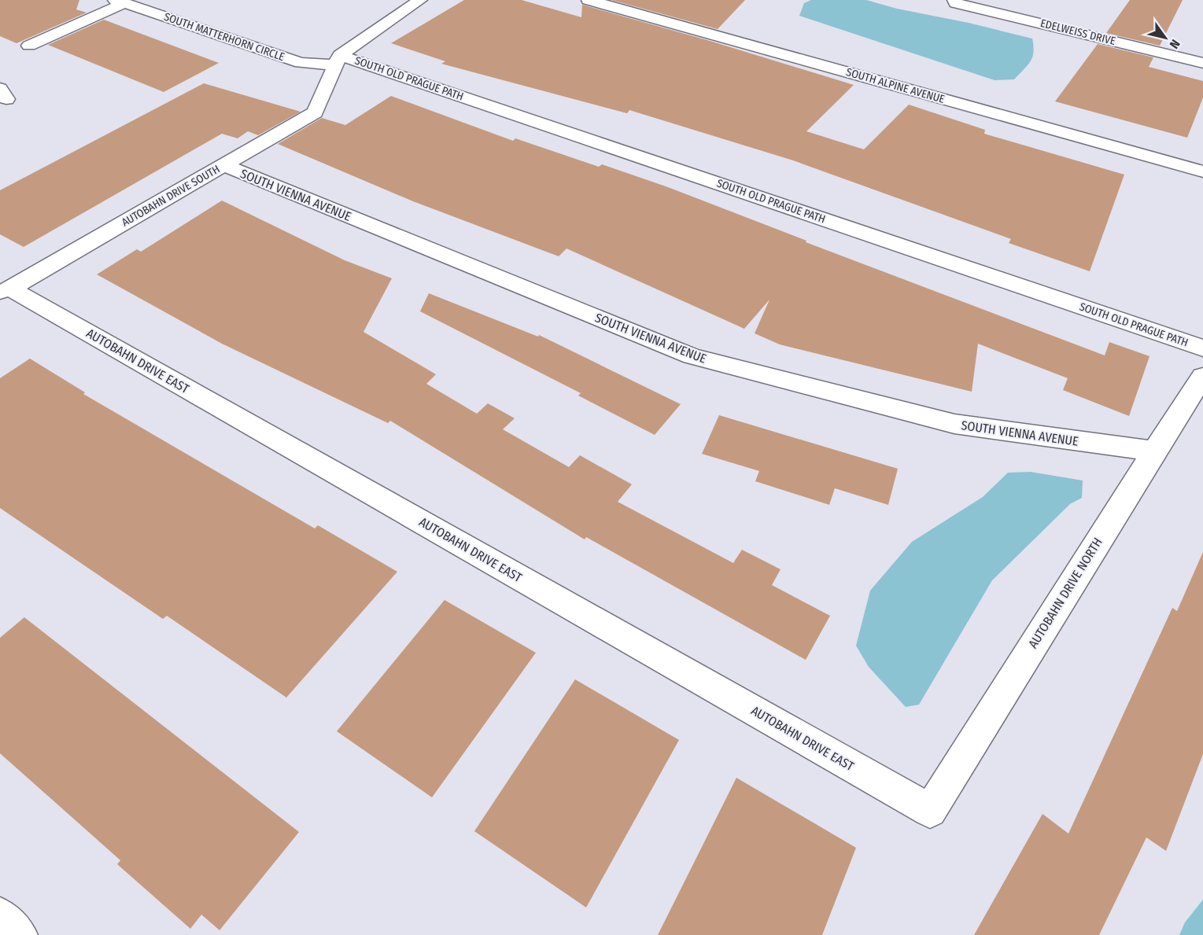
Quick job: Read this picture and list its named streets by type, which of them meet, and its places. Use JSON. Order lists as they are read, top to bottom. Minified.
{"streets":{"street":["EDELWEISS DRIVE","SOUTH MATTERHORN CIRCLE","SOUTH OLD PRAGUE PATH","SOUTH ALPINE AVENUE","SOUTH VIENNA AVENUE","AUTOBAHN DRIVE SOUTH","AUTOBAHN DRIVE EAST","AUTOBAHN DRIVE NORTH"]},"crossings":[["SOUTH MATTERHORN CIRCLE","SOUTH OLD PRAGUE PATH"],["SOUTH MATTERHORN CIRCLE","AUTOBAHN DRIVE SOUTH"],["SOUTH OLD PRAGUE PATH","AUTOBAHN DRIVE SOUTH"],["SOUTH VIENNA AVENUE","AUTOBAHN DRIVE SOUTH"],["SOUTH VIENNA AVENUE","AUTOBAHN DRIVE NORTH"],["AUTOBAHN DRIVE SOUTH","AUTOBAHN DRIVE EAST"],["AUTOBAHN DRIVE EAST","AUTOBAHN DRIVE NORTH"]],"north":"bottom right"}
